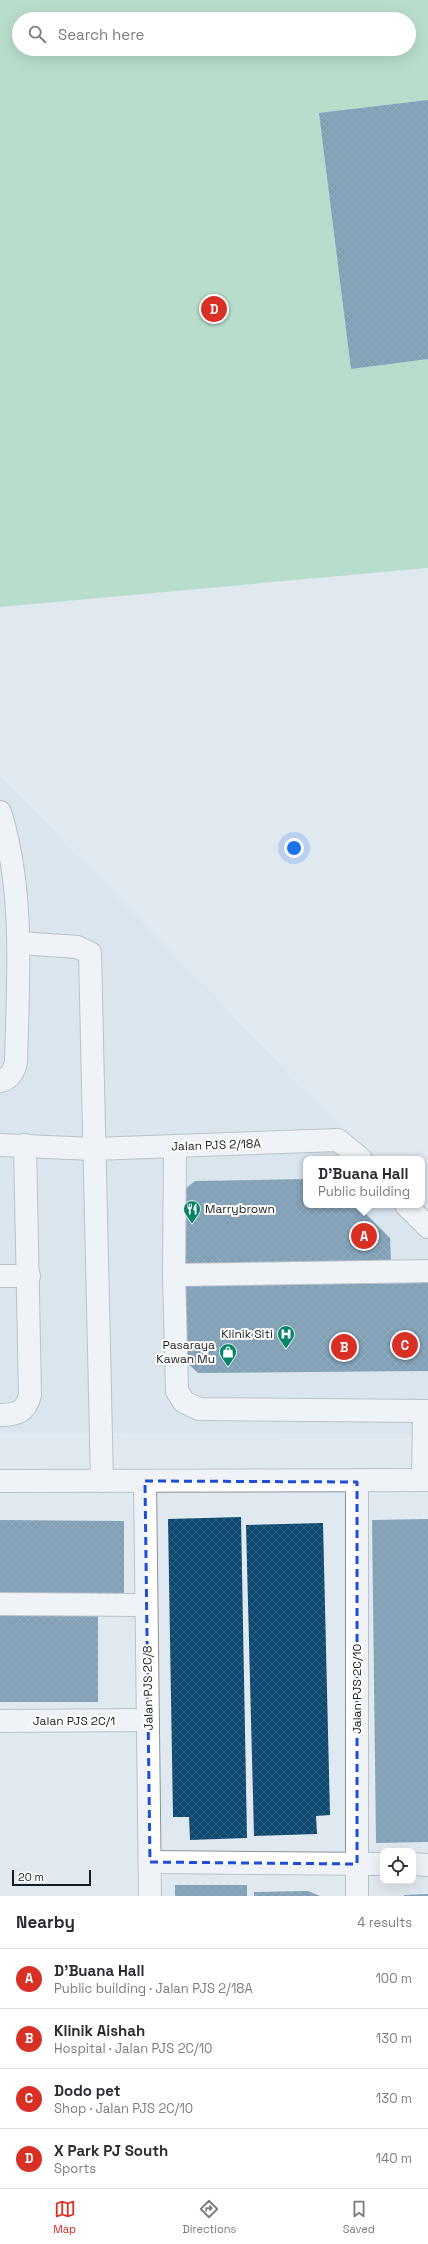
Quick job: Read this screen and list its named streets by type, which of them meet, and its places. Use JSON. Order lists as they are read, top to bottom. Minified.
{"streets":{"street":["Jalan PJS 2/18A","Jalan PJS 2C/8","Jalan PJS 2C/10","Jalan PJS 2C/1"]},"crossings":[["Jalan PJS 2C/8","Jalan PJS 2C/1"]],"places":{"restaurant":["Marrybrown"],"hospital":["Klinik Siti"],"shop":["Pasaraya Kawan Mu"]},"scale_bar":"20 m","page":{"search":"Search here","pins":["D","A","C","B"],"popup":["D'Buana Hall","Public building"],"scale":"20 m","heading":["Nearby","4 results"],"list":[{"mark":"A","name":"D'Buana Hall","note":"Public building · Jalan PJS 2/18A","value":"100 m"},{"mark":"B","name":"Klinik Aishah","note":"Hospital · Jalan PJS 2C/10","value":"130 m"},{"mark":"C","name":"Dodo pet","note":"Shop · Jalan PJS 2C/10","value":"130 m"},{"mark":"D","name":"X Park PJ South","note":"Sports","value":"140 m"}],"nav":["Map","Directions","Saved"]}}
